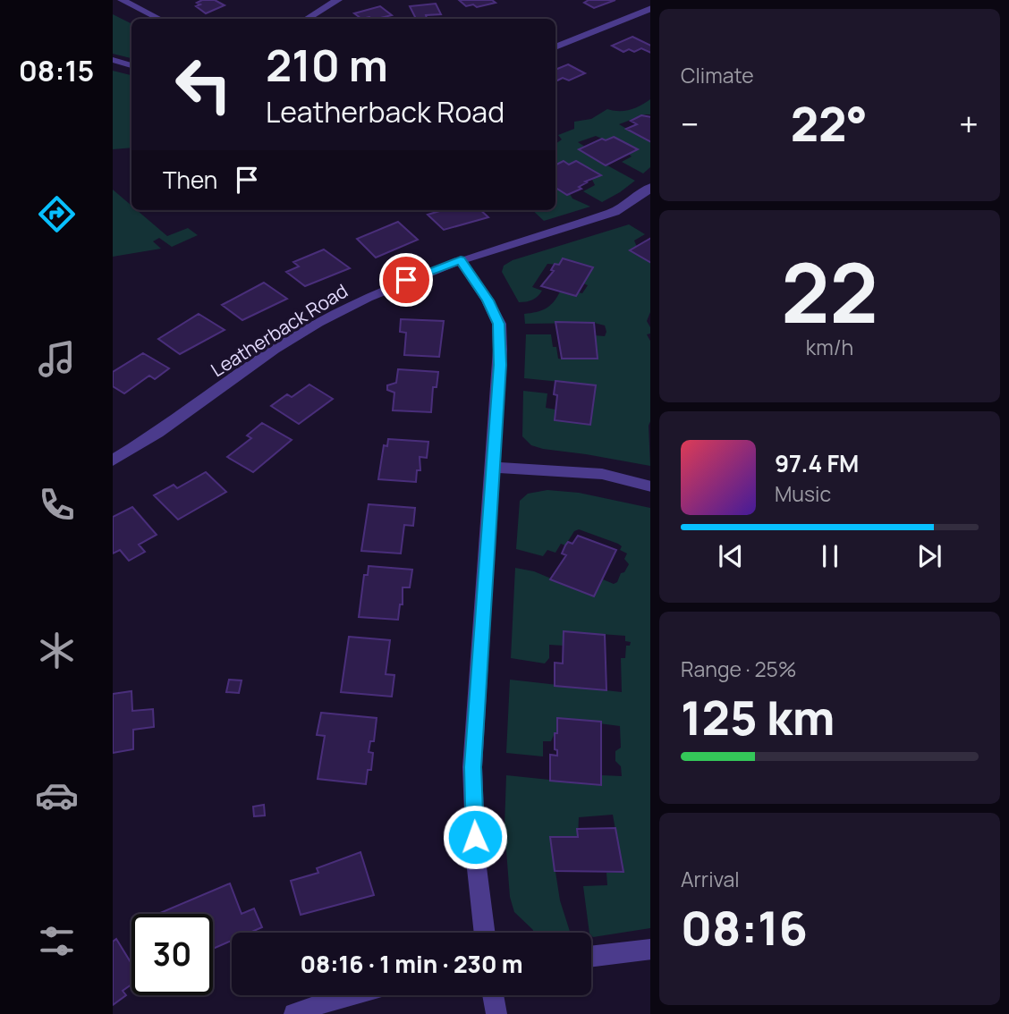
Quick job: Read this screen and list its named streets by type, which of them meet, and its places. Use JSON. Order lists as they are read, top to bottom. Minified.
{"streets":{"street":["Leatherback Road"]},"page":{"tabs":"08:15","tile":["Climate",["22","km/h"],["Range · 25%","125 km"],["Arrival","08:16"]],"turn":["210 m","Leatherback Road"],"heat":["−","22°","+"],"then":"Then","song":["97.4 FM","Music"],"limit":"30","trip":"08:16 · 1 min · 230 m"}}
